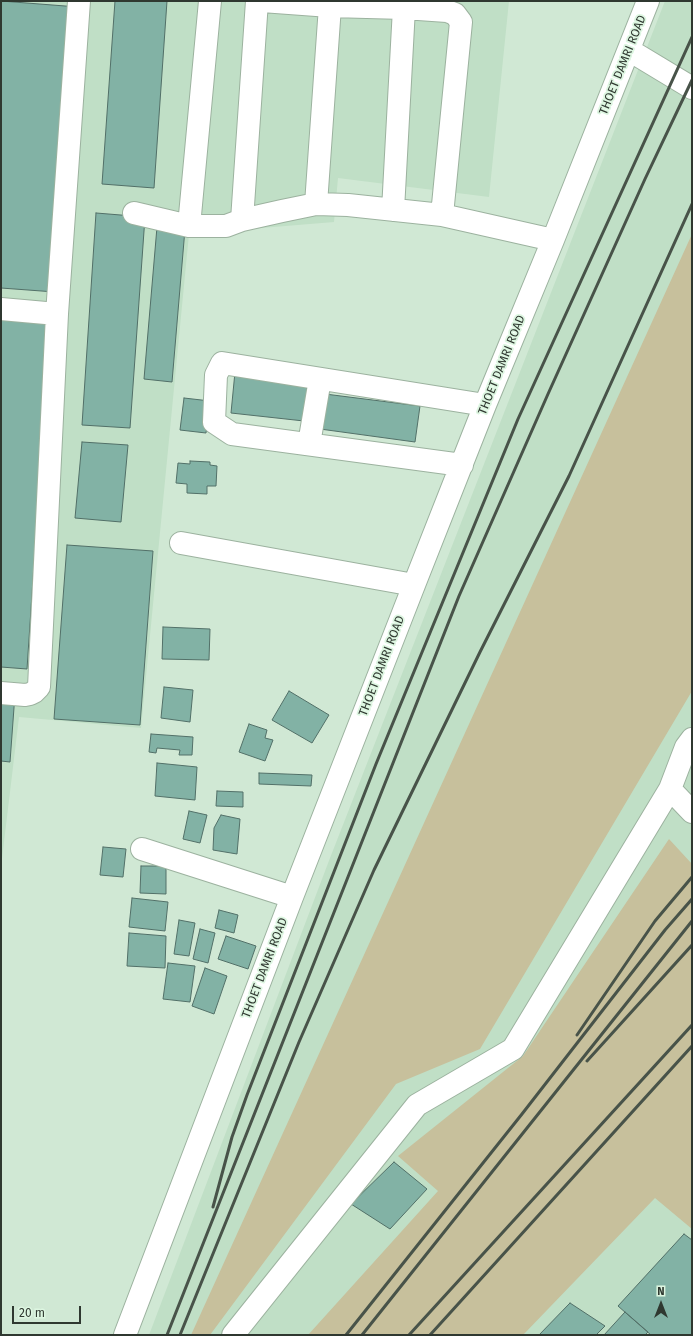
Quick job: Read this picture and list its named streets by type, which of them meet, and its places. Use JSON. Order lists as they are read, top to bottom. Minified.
{"streets":{"street":["THOET DAMRI ROAD"]},"scale_bar":"20 m","north":"top"}
